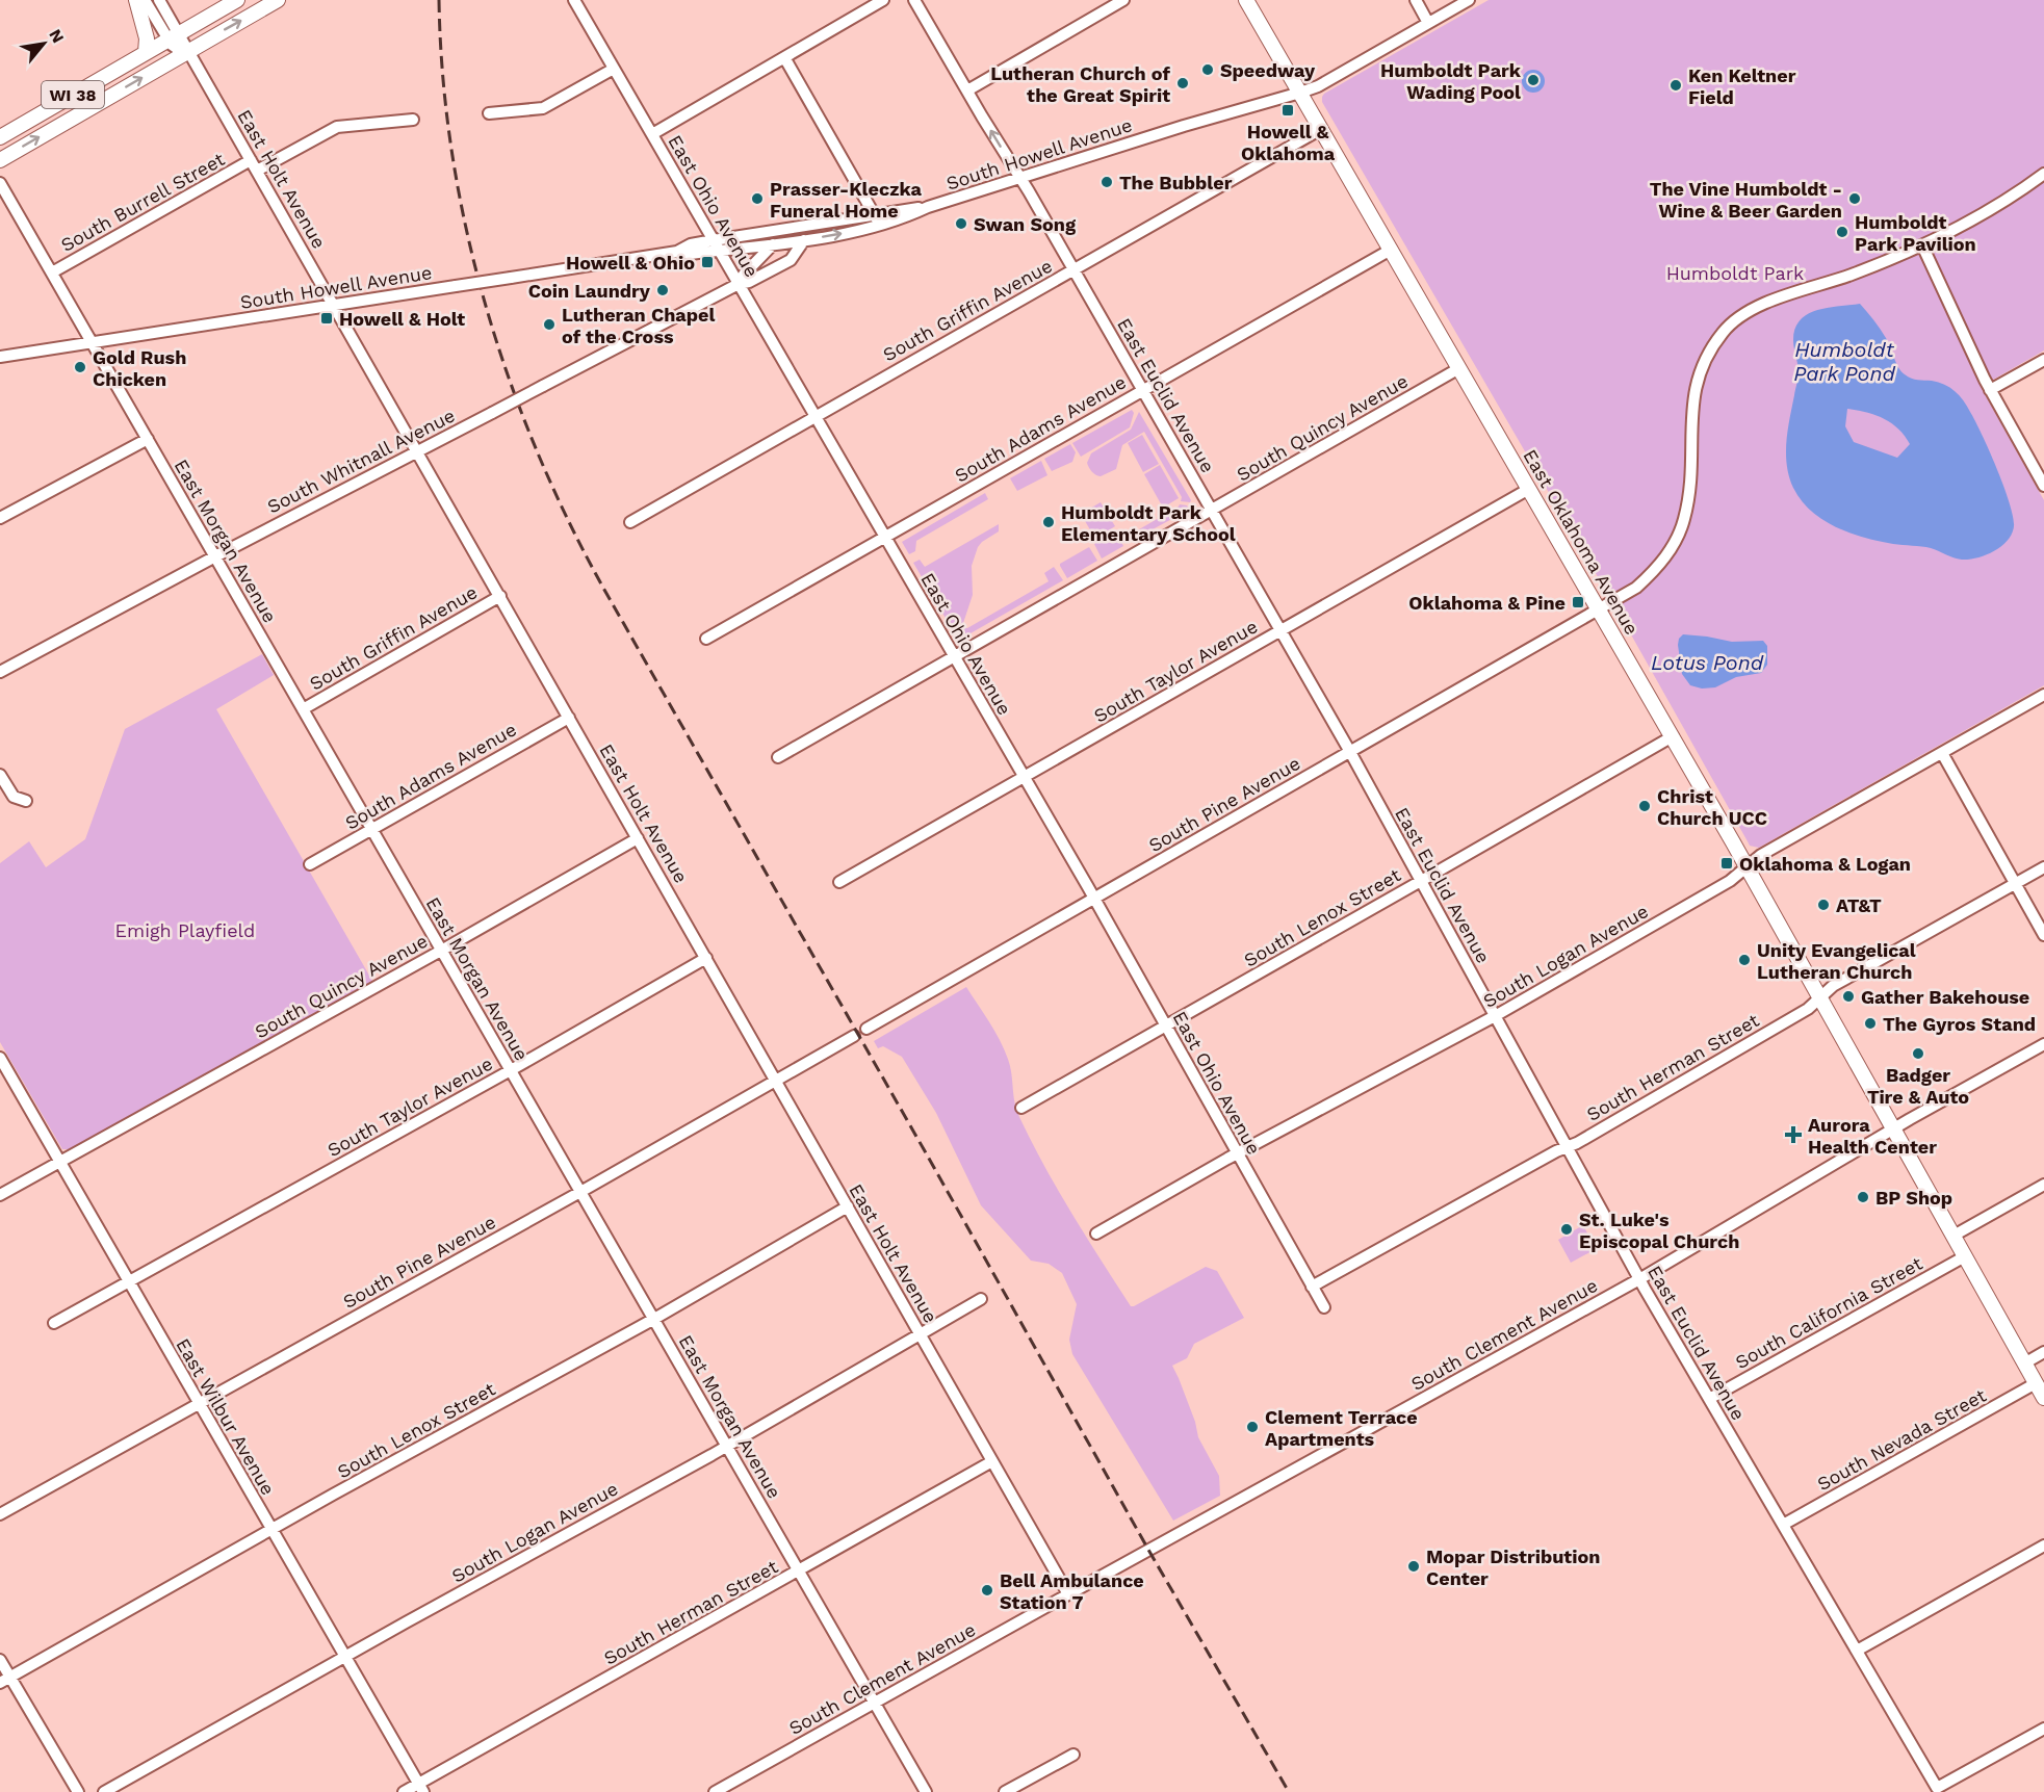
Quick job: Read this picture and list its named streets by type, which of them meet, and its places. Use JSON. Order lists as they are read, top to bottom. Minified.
{"streets":{"main road":["WI 38","East Oklahoma Avenue"],"street":["South Howell Avenue","East Holt Avenue","South Burrell Street","East Ohio Avenue","South Griffin Avenue","East Euclid Avenue","South Quincy Avenue","South Adams Avenue","South Whitnall Avenue","East Morgan Avenue","South Taylor Avenue","South Pine Avenue","South Lenox Street","South Logan Avenue","South Herman Street","South California Street","South Clement Avenue","East Wilbur Avenue","South Nevada Street"]},"crossings":[["WI 38","East Holt Avenue"],["South Howell Avenue","East Holt Avenue"],["South Howell Avenue","East Ohio Avenue"],["South Howell Avenue","East Euclid Avenue"],["South Howell Avenue","South Whitnall Avenue"],["South Howell Avenue","East Morgan Avenue"],["South Howell Avenue","East Oklahoma Avenue"],["East Holt Avenue","South Burrell Street"],["East Holt Avenue","South Griffin Avenue"],["East Holt Avenue","South Quincy Avenue"],["East Holt Avenue","South Adams Avenue"],["East Holt Avenue","South Whitnall Avenue"],["East Holt Avenue","South Taylor Avenue"],["East Holt Avenue","South Pine Avenue"],["East Holt Avenue","South Lenox Street"],["East Holt Avenue","South Logan Avenue"],["East Holt Avenue","South Herman Street"],["East Holt Avenue","South Clement Avenue"],["South Burrell Street","East Morgan Avenue"],["East Ohio Avenue","South Griffin Avenue"],["East Ohio Avenue","South Quincy Avenue"],["East Ohio Avenue","South Adams Avenue"],["East Ohio Avenue","South Whitnall Avenue"],["East Ohio Avenue","South Taylor Avenue"],["East Ohio Avenue","South Pine Avenue"],["East Ohio Avenue","South Lenox Street"],["East Ohio Avenue","South Logan Avenue"],["East Ohio Avenue","South Herman Street"],["South Griffin Avenue","East Euclid Avenue"],["South Griffin Avenue","East Morgan Avenue"],["South Griffin Avenue","East Oklahoma Avenue"],["East Euclid Avenue","South Quincy Avenue"],["East Euclid Avenue","South Adams Avenue"],["East Euclid Avenue","South Taylor Avenue"],["East Euclid Avenue","South Pine Avenue"],["East Euclid Avenue","South Lenox Street"],["East Euclid Avenue","South Logan Avenue"],["East Euclid Avenue","South Herman Street"],["East Euclid Avenue","South California Street"],["East Euclid Avenue","South Clement Avenue"],["East Euclid Avenue","South Nevada Street"],["South Quincy Avenue","East Morgan Avenue"],["South Quincy Avenue","East Oklahoma Avenue"],["South Quincy Avenue","East Wilbur Avenue"],["South Adams Avenue","East Morgan Avenue"],["South Adams Avenue","East Oklahoma Avenue"],["South Whitnall Avenue","East Morgan Avenue"],["East Morgan Avenue","South Taylor Avenue"],["East Morgan Avenue","South Pine Avenue"],["East Morgan Avenue","South Lenox Street"],["East Morgan Avenue","South Logan Avenue"],["East Morgan Avenue","South Herman Street"],["East Morgan Avenue","South Clement Avenue"],["East Oklahoma Avenue","South Taylor Avenue"],["East Oklahoma Avenue","South Pine Avenue"],["East Oklahoma Avenue","South Lenox Street"],["East Oklahoma Avenue","South Logan Avenue"],["East Oklahoma Avenue","South Herman Street"],["East Oklahoma Avenue","South California Street"],["East Oklahoma Avenue","South Clement Avenue"],["East Oklahoma Avenue","South Nevada Street"],["South Taylor Avenue","East Wilbur Avenue"],["South Pine Avenue","East Wilbur Avenue"],["South Lenox Street","East Wilbur Avenue"],["South Logan Avenue","East Wilbur Avenue"],["South Herman Street","East Wilbur Avenue"]],"water":["Humboldt Park Pond","Lotus Pond"],"parks":["Humboldt Park","Emigh Playfield"],"places":{"other":["Speedway","Humboldt Park Wading Pool","Lutheran Church of the Great Spirit","Ken Keltner Field","The Bubbler","Prasser-Kleczka Funeral Home","The Vine Humboldt - Wine & Beer Garden","Swan Song","Humboldt Park Pavilion","Coin Laundry","Lutheran Chapel of the Cross","Gold Rush Chicken","Humboldt Park Elementary School","Christ Church UCC","AT&T","Unity Evangelical Lutheran Church","Gather Bakehouse","The Gyros Stand","Badger Tire & Auto","BP Shop","St. Luke's Episcopal Church","Clement Terrace Apartments","Mopar Distribution Center","Bell Ambulance Station 7"],"transit":["Howell & Oklahoma","Howell & Ohio","Howell & Holt","Oklahoma & Pine","Oklahoma & Logan"],"health":["Aurora Health Center"]},"north":"top right"}
